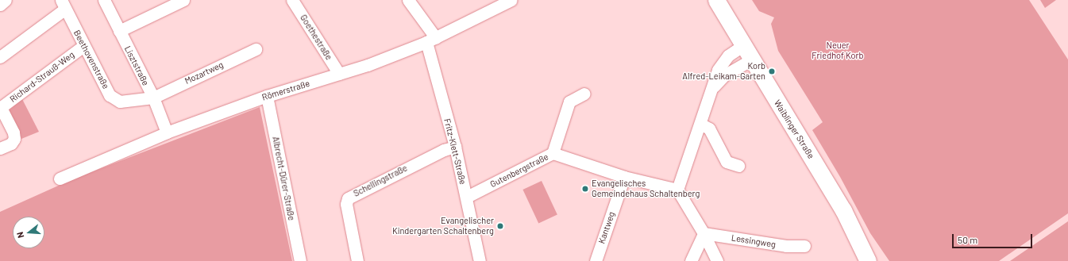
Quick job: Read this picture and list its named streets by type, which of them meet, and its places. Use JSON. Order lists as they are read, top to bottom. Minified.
{"streets":{"street":["Goethestraße","Beethovenstraße","Lisztstraße","Mozartweg","Richard-Strauß-Weg","Römerstraße","Waiblinger Straße","Fritz-Klett-Straße","Gutenbergstraße","Albrecht-Dürer-Straße","Schellingstraße","Kantweg","Lessingweg"]},"crossings":[["Goethestraße","Römerstraße"],["Beethovenstraße","Lisztstraße"],["Beethovenstraße","Mozartweg"],["Beethovenstraße","Richard-Strauß-Weg"],["Lisztstraße","Mozartweg"],["Lisztstraße","Römerstraße"],["Römerstraße","Fritz-Klett-Straße"],["Römerstraße","Albrecht-Dürer-Straße"],["Fritz-Klett-Straße","Gutenbergstraße"],["Fritz-Klett-Straße","Schellingstraße"],["Gutenbergstraße","Kantweg"]],"parks":["Neuer Friedhof Korb"],"places":["Korb Alfred-Leikam-Garten","Evangelisches Gemeindehaus Schaltenberg","Evangelischer Kindergarten Schaltenberg"],"scale_bar":"50 m","north":"left"}
